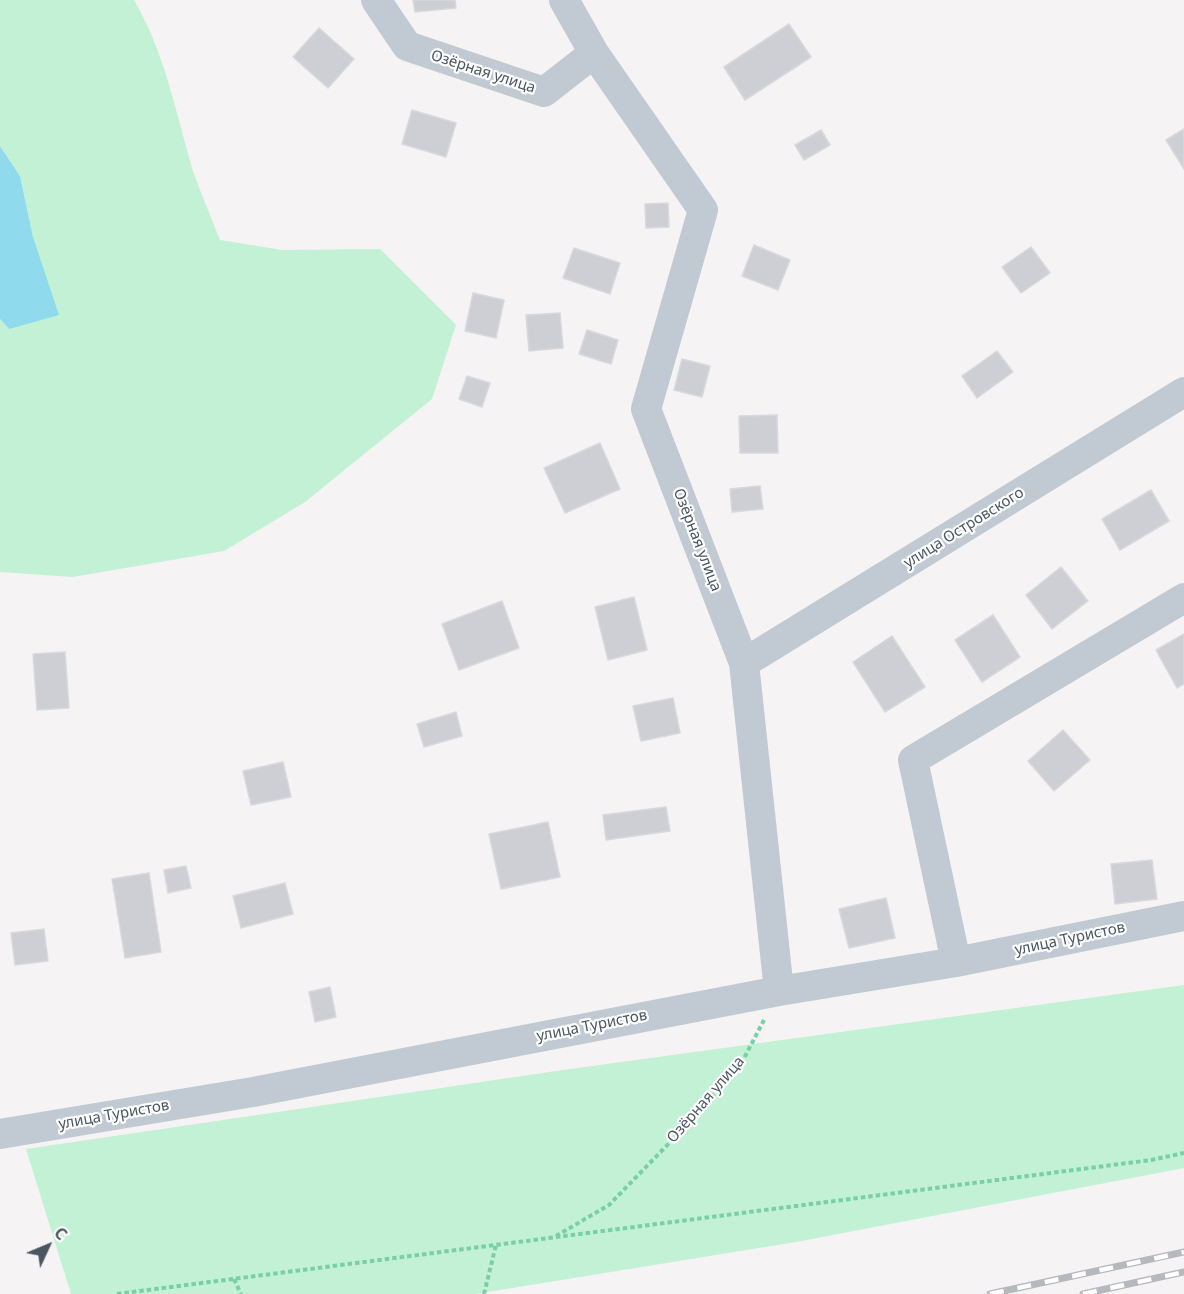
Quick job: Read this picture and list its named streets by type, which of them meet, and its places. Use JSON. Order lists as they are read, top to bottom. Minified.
{"streets":{"street":["Озёрная улица","улица Островского","улица Туристов"]},"crossings":[["Озёрная улица","улица Островского"],["Озёрная улица","улица Туристов"]],"north":"top right"}
